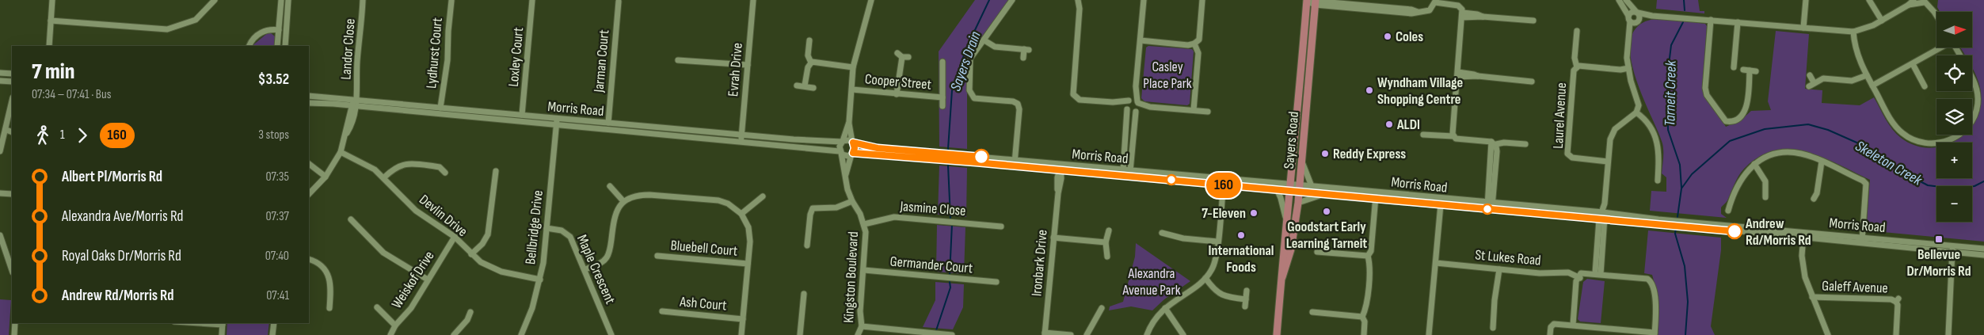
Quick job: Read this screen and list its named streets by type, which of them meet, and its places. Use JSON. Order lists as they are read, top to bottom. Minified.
{"streets":{"main road":["Sayers Road"],"street":["Landor Close","Lydhurst Court","Loxley Court","Jarman Court","Evrah Drive","Cooper Street","Morris Road","Laurel Avenue","Jasmine Close","Devlin Drive","Bellbridge Drive","Bluebell Court","St Lukes Road","Ironbark Drive","Germander Court","Maple Crescent","Kingston Boulevard","Weiskof Drive","Galeff Avenue","Ash Court"]},"crossings":[["Landor Close","Morris Road"],["Landor Close","Devlin Drive"],["Lydhurst Court","Morris Road"],["Loxley Court","Morris Road"],["Jarman Court","Morris Road"],["Evrah Drive","Morris Road"],["Morris Road","Sayers Road"],["Morris Road","Bellbridge Drive"],["Morris Road","Ironbark Drive"],["Morris Road","Kingston Boulevard"],["Jasmine Close","Kingston Boulevard"],["Devlin Drive","Bellbridge Drive"],["Devlin Drive","Weiskof Drive"],["Bellbridge Drive","Maple Crescent"],["Germander Court","Kingston Boulevard"]],"water":["Sayers Drain","Tarneit Creek","Skeleton Creek"],"parks":["Casley Place Park","Alexandra Avenue Park"],"places":{"other":["Coles","Wyndham Village Shopping Centre","ALDI","Reddy Express","Goodstart Early Learning Tarneit","7-Eleven","Andrew Rd/Morris Rd","International Foods"],"transit":["Bellevue Dr/Morris Rd"]},"lines":["bus line 160"],"north":"right","page":{"on_map":"160","map_buttons":["+","−"],"heading":["7 min","07:34 – 07:41 · Bus","$3.52"],"legs":["1","160","3 stops"],"list":[{"name":"Albert Pl/Morris Rd","value":"07:35"},{"name":"Alexandra Ave/Morris Rd","value":"07:37"},{"name":"Royal Oaks Dr/Morris Rd","value":"07:40"},{"name":"Andrew Rd/Morris Rd","value":"07:41"}]}}
